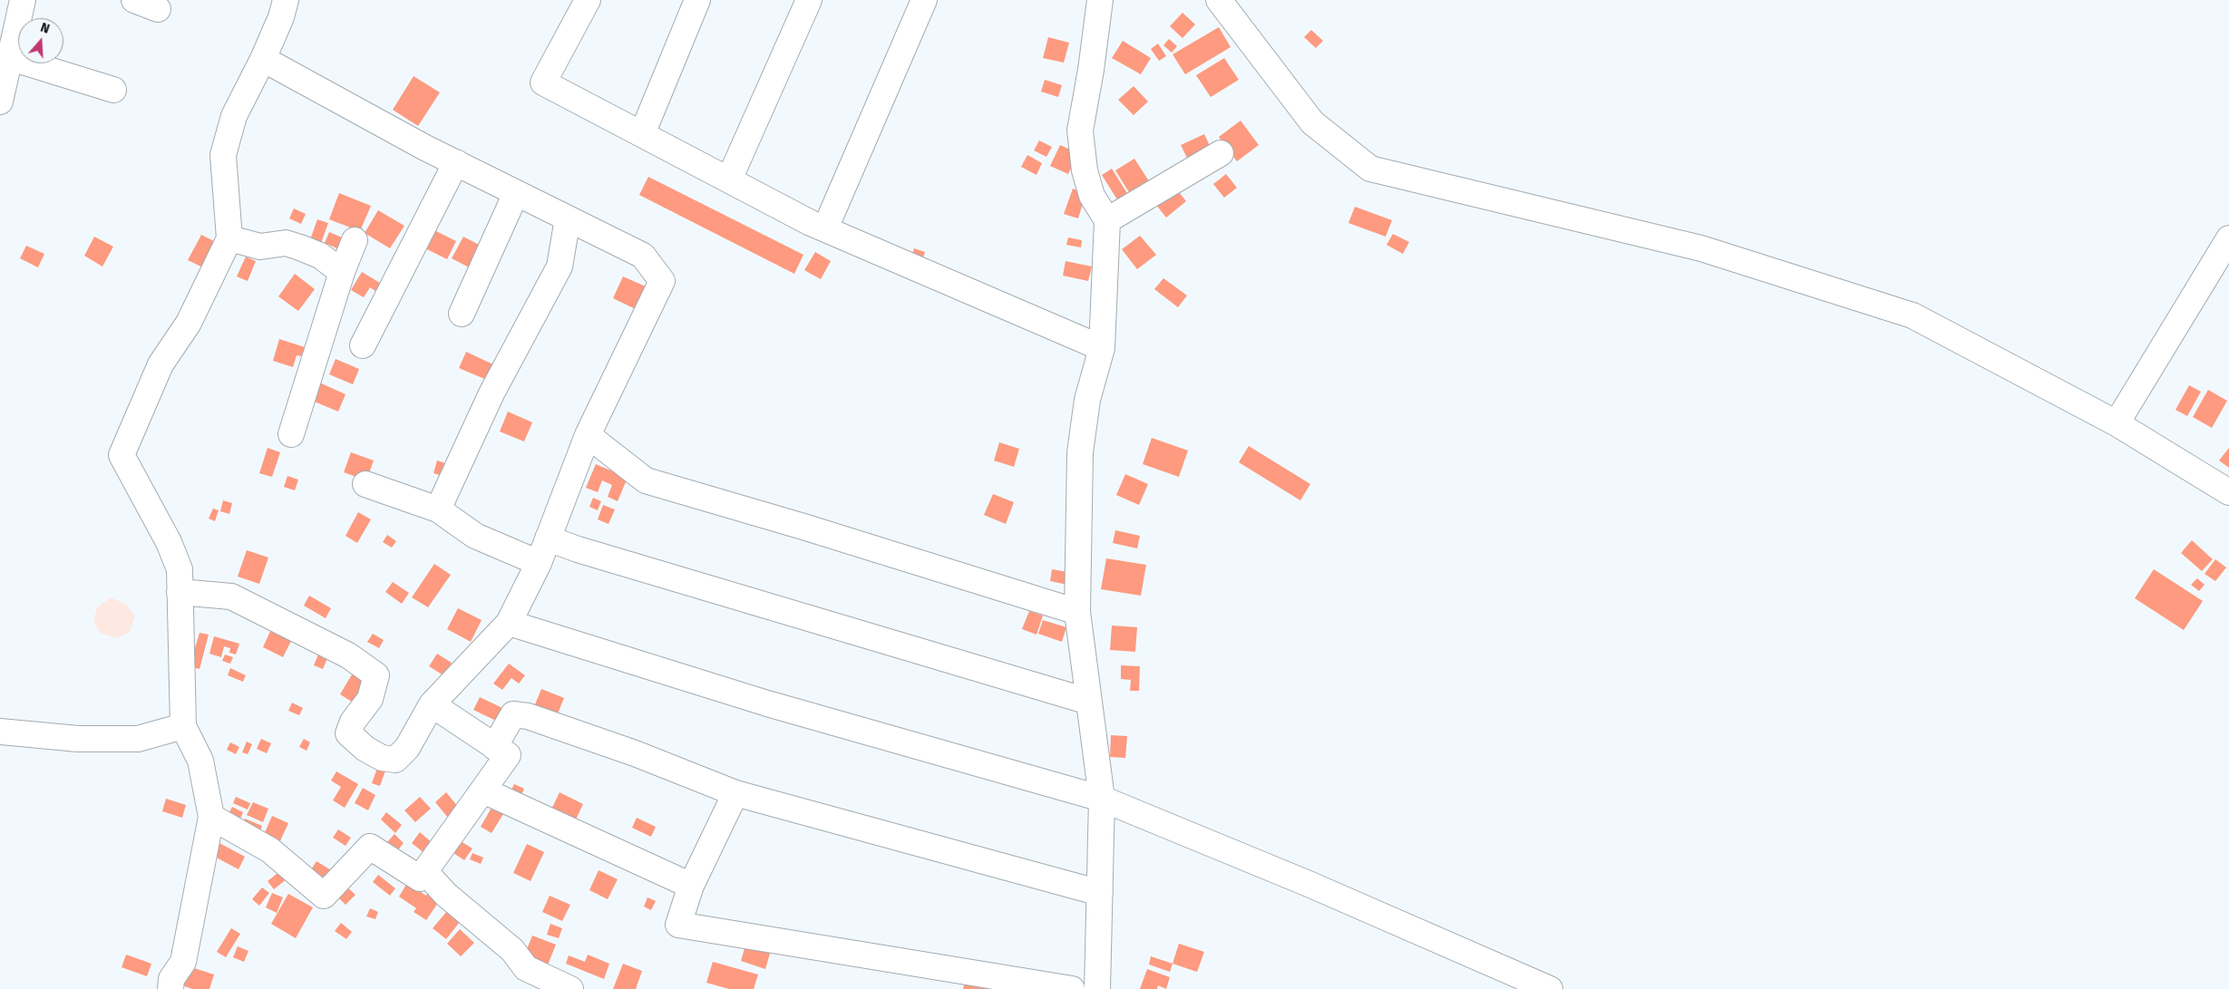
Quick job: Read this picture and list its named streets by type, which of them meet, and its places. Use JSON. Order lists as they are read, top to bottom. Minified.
{"north":"top"}
